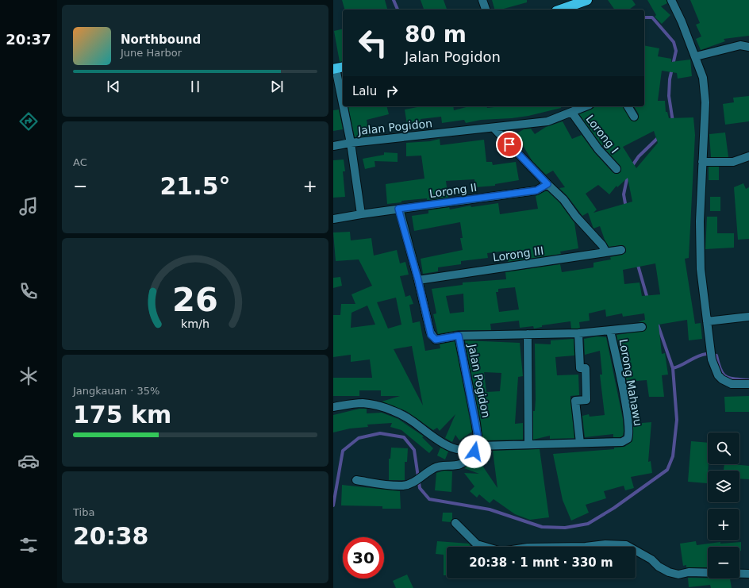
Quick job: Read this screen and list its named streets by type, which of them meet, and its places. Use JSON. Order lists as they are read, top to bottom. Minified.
{"streets":{"street":["Jalan Pogidon","Lorong I","Lorong II","Lorong III","Lorong Mahawu"]},"crossings":[["Jalan Pogidon","Lorong I"],["Jalan Pogidon","Lorong II"],["Jalan Pogidon","Lorong III"],["Jalan Pogidon","Lorong Mahawu"]],"page":{"tabs":"20:37","turn":["80 m","Jalan Pogidon"],"song":["Northbound","June Harbor"],"then":"Lalu","tile":["AC",["Jangkauan · 35%","175 km"],["Tiba","20:38"]],"heat":["−","21.5°","+"],"map_buttons":["+","−"],"limit":"30","trip":"20:38 · 1 mnt · 330 m","gauge":["26","km/h"]}}
